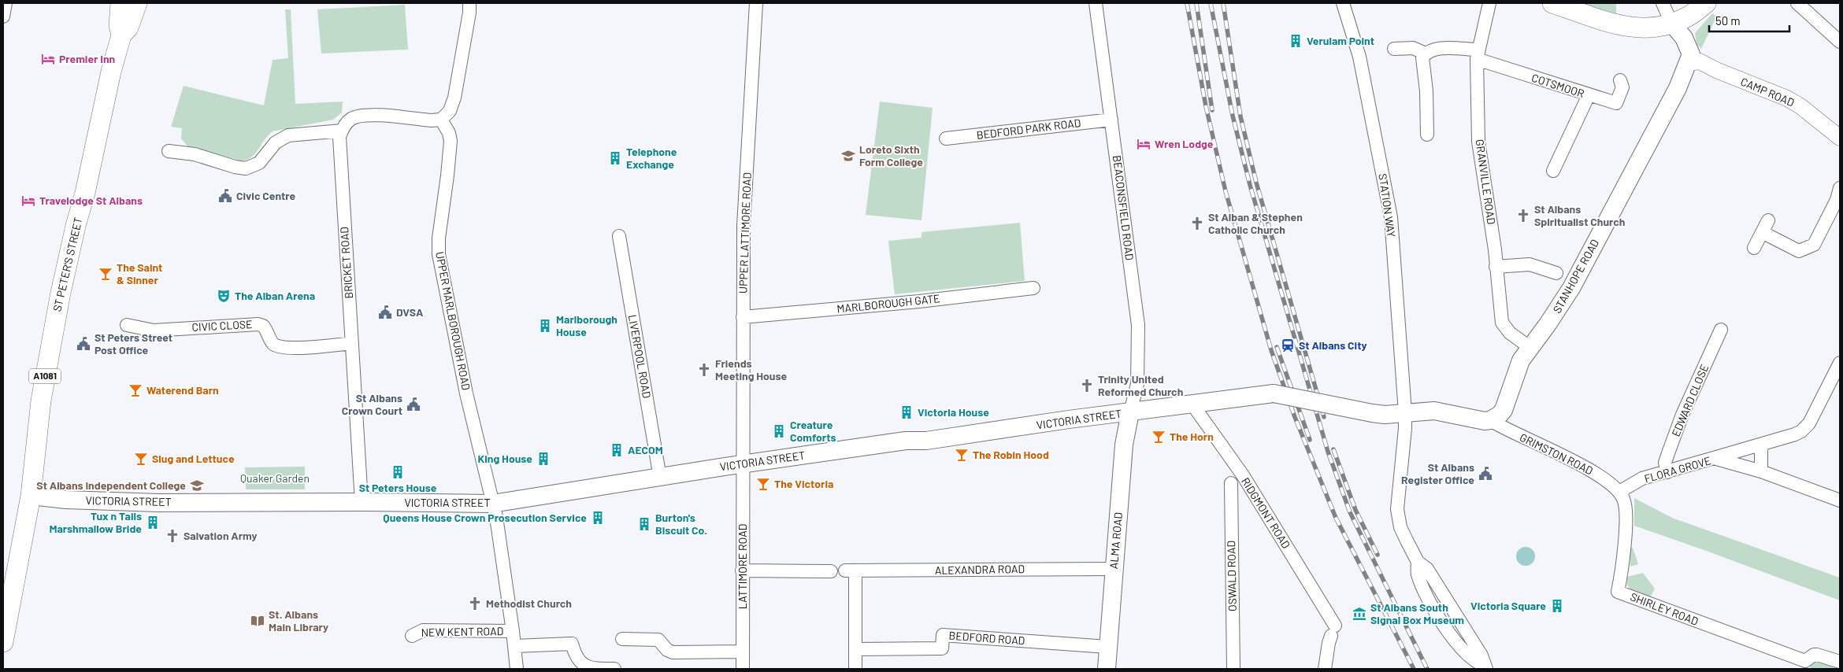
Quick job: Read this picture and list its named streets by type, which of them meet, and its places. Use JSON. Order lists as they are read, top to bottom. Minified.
{"streets":{"main road":["ST PETER'S STREET","STANHOPE ROAD","A1081","VICTORIA STREET","ALMA ROAD"],"street":["COTSMOOR","CAMP ROAD","BEDFORD PARK ROAD","GRANVILLE ROAD","STATION WAY","BEACONSFIELD ROAD","UPPER LATTIMORE ROAD","BRICKET ROAD","MARLBOROUGH GATE","UPPER MARLBOROUGH ROAD","CIVIC CLOSE","LIVERPOOL ROAD","EDWARD CLOSE","GRIMSTON ROAD","FLORA GROVE","RIDGMONT ROAD","LATTIMORE ROAD","ALEXANDRA ROAD","OSWALD ROAD","SHIRLEY ROAD","NEW KENT ROAD","BEDFORD ROAD"]},"crossings":[["COTSMOOR","GRANVILLE ROAD"],["CAMP ROAD","STANHOPE ROAD"],["BEDFORD PARK ROAD","BEACONSFIELD ROAD"],["GRANVILLE ROAD","STANHOPE ROAD"],["STATION WAY","VICTORIA STREET"],["BEACONSFIELD ROAD","VICTORIA STREET"],["BEACONSFIELD ROAD","ALMA ROAD"],["UPPER LATTIMORE ROAD","MARLBOROUGH GATE"],["UPPER LATTIMORE ROAD","VICTORIA STREET"],["UPPER LATTIMORE ROAD","LATTIMORE ROAD"],["BRICKET ROAD","CIVIC CLOSE"],["BRICKET ROAD","VICTORIA STREET"],["ST PETER'S STREET","A1081"],["ST PETER'S STREET","VICTORIA STREET"],["STANHOPE ROAD","VICTORIA STREET"],["STANHOPE ROAD","GRIMSTON ROAD"],["UPPER MARLBOROUGH ROAD","VICTORIA STREET"],["UPPER MARLBOROUGH ROAD","NEW KENT ROAD"],["LIVERPOOL ROAD","VICTORIA STREET"],["A1081","VICTORIA STREET"],["EDWARD CLOSE","FLORA GROVE"],["VICTORIA STREET","GRIMSTON ROAD"],["VICTORIA STREET","RIDGMONT ROAD"],["VICTORIA STREET","ALMA ROAD"],["VICTORIA STREET","LATTIMORE ROAD"],["GRIMSTON ROAD","FLORA GROVE"],["GRIMSTON ROAD","SHIRLEY ROAD"],["FLORA GROVE","SHIRLEY ROAD"],["ALMA ROAD","ALEXANDRA ROAD"],["ALMA ROAD","BEDFORD ROAD"],["ALEXANDRA ROAD","BEDFORD ROAD"]],"parks":["Quaker Garden"],"places":{"building":["Verulam Point","Telephone Exchange","Marlborough House","Victoria House","Creature Comforts","AECOM","King House","St Peters House","Queens House Crown Prosecution Service","Tux n Tails Marshmallow Bride","Burton's Biscuit Co.","Victoria Square"],"hotel":["Premier Inn","Wren Lodge","Travelodge St Albans"],"school or university":["Loreto Sixth Form College","St Albans Independent College"],"public building":["Civic Centre","DVSA","St Peters Street Post Office","St Albans Crown Court","St Albans Register Office"],"church":["St Albans Spiritualist Church","St Alban & Stephen Catholic Church","Friends Meeting House","Trinity United Reformed Church","Salvation Army","Methodist Church"],"bar":["The Saint & Sinner","Waterend Barn","The Horn","The Robin Hood","Slug and Lettuce","The Victoria"],"theatre":["The Alban Arena"],"station":["St Albans City"],"museum":["St Albans South Signal Box Museum"],"library":["St. Albans Main Library"]},"scale_bar":"50 m"}
